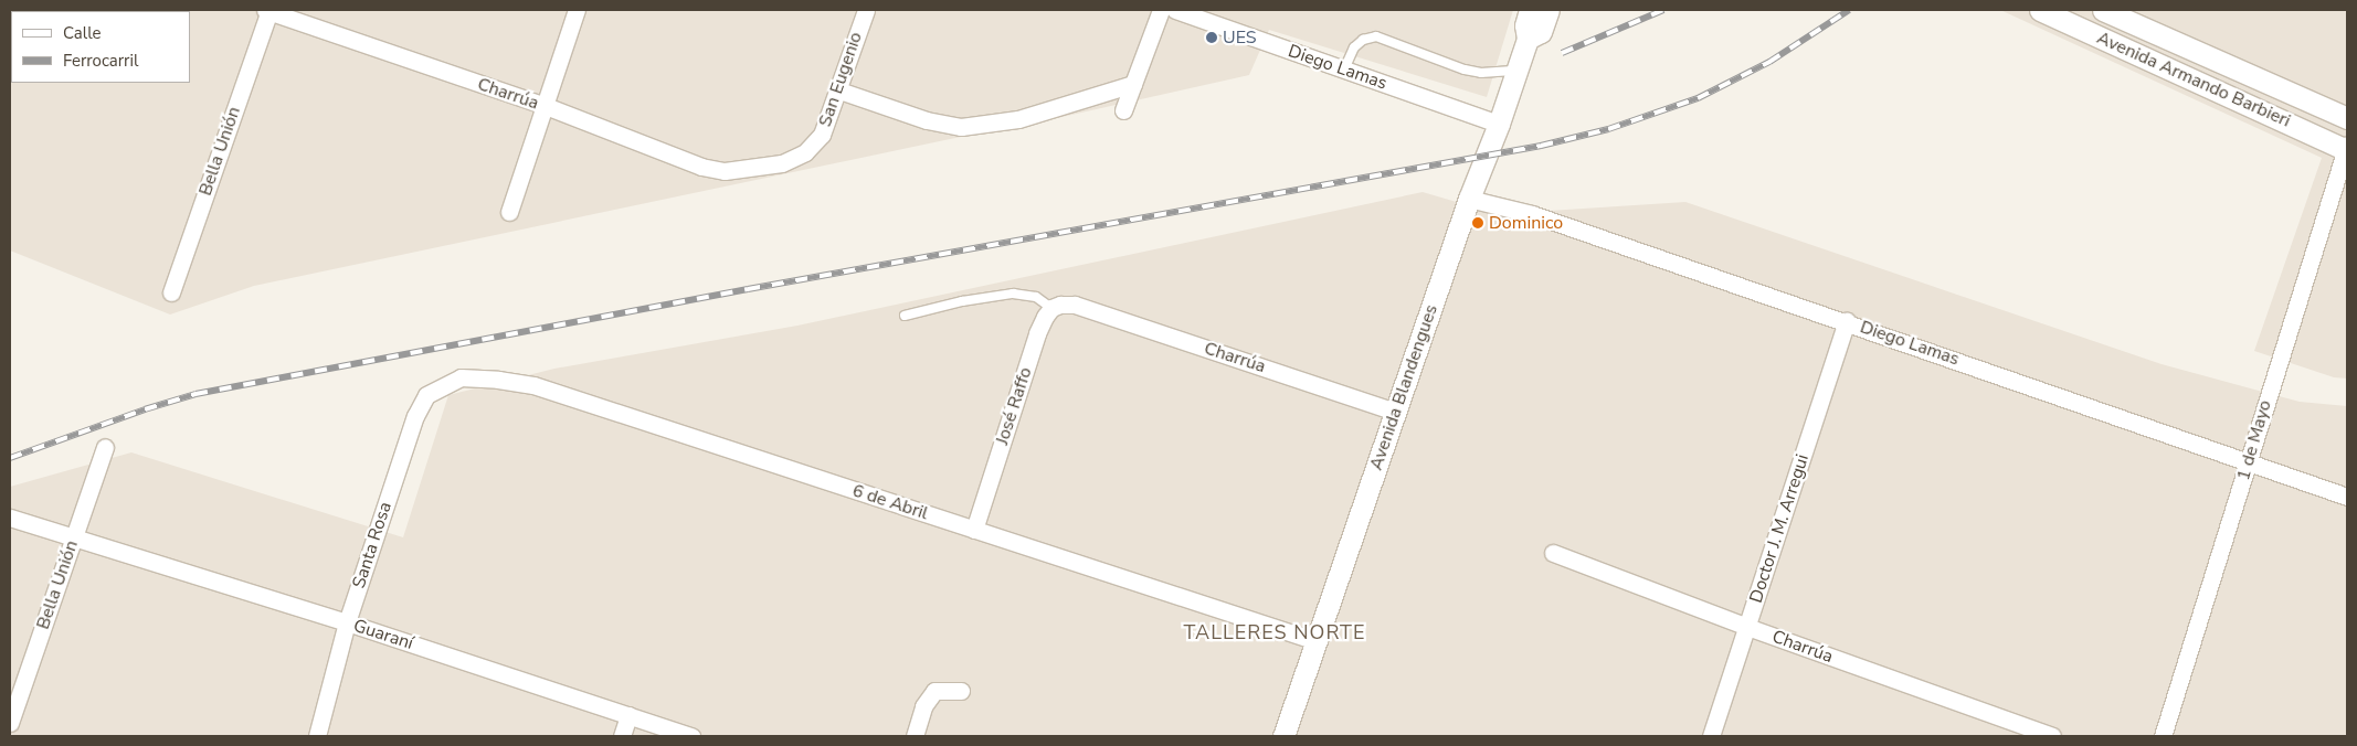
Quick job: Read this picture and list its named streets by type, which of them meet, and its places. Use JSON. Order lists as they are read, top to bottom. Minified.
{"streets":{"street":["Diego Lamas","San Eugenio","Avenida Armando Barbieri","Charrúa","Bella Unión","Avenida Blandengues","José Raffo","1 de Mayo","6 de Abril","Doctor J. M. Arregui","Santa Rosa","Guaraní"]},"crossings":[["Diego Lamas","Avenida Blandengues"],["Diego Lamas","1 de Mayo"],["Diego Lamas","Doctor J. M. Arregui"],["San Eugenio","Charrúa"],["Avenida Armando Barbieri","1 de Mayo"],["Charrúa","Bella Unión"],["Charrúa","Avenida Blandengues"],["Charrúa","José Raffo"],["Charrúa","Doctor J. M. Arregui"],["Bella Unión","Guaraní"],["Avenida Blandengues","6 de Abril"],["José Raffo","6 de Abril"],["6 de Abril","Santa Rosa"],["Santa Rosa","Guaraní"]],"districts":["TALLERES NORTE"],"places":["UES","Dominico"],"legend":["Calle","Ferrocarril"]}
